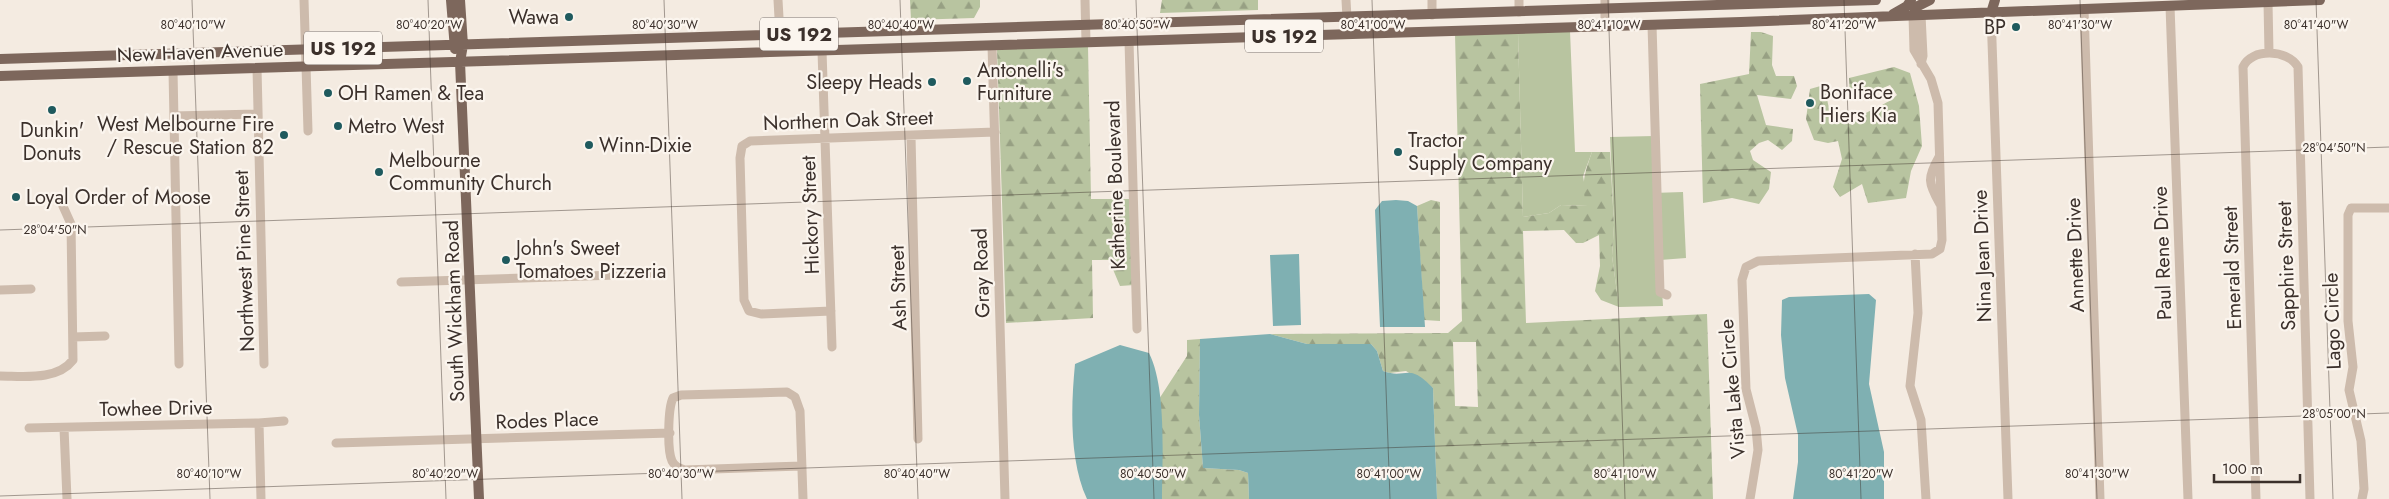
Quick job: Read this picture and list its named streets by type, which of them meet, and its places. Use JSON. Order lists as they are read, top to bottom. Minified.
{"streets":{"main road":["US 192","New Haven Avenue","South Wickham Road"],"street":["Northern Oak Street","Katherine Boulevard","Hickory Street","Paul Rene Drive","Annette Drive","Nina Jean Drive","Northwest Pine Street","Sapphire Street","Emerald Street","Gray Road","Ash Street","Lago Circle","Vista Lake Circle","Towhee Drive","Rodes Place"]},"crossings":[["New Haven Avenue","Katherine Boulevard"],["New Haven Avenue","Hickory Street"],["New Haven Avenue","Paul Rene Drive"],["New Haven Avenue","Annette Drive"],["New Haven Avenue","Nina Jean Drive"],["New Haven Avenue","Northwest Pine Street"],["New Haven Avenue","Gray Road"],["New Haven Avenue","South Wickham Road"],["New Haven Avenue","Vista Lake Circle"],["Northern Oak Street","Hickory Street"],["Northern Oak Street","Gray Road"],["Northern Oak Street","Ash Street"],["Sapphire Street","Emerald Street"],["South Wickham Road","Rodes Place"]],"places":["Wawa","BP","Antonelli's Furniture","Sleepy Heads","OH Ramen & Tea","Boniface Hiers Kia","Dunkin' Donuts","Metro West","West Melbourne Fire / Rescue Station 82","Winn-Dixie","Tractor Supply Company","Melbourne Community Church","Loyal Order of Moose","John's Sweet Tomatoes Pizzeria"],"scale_bar":"100 m","coordinates":["80°40'10\"W","80°40'20\"W","80°40'30\"W","80°40'40\"W","80°40'50\"W","80°41'00\"W","80°41'10\"W","80°41'20\"W","80°41'30\"W","80°41'40\"W","28°04'50\"N","28°05'00\"N"]}
